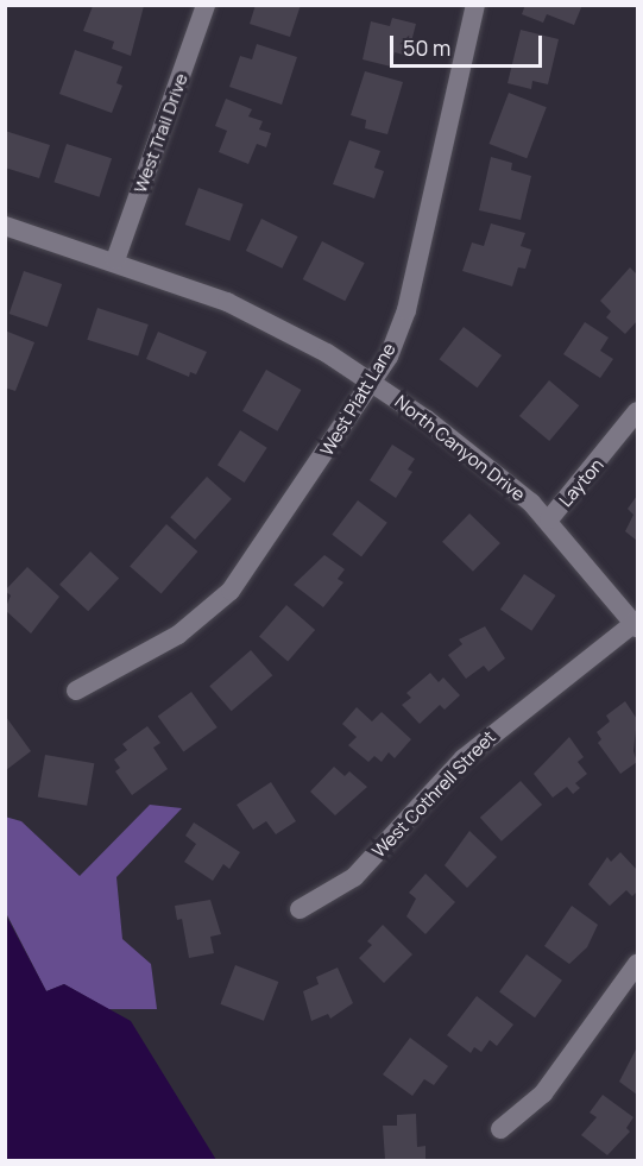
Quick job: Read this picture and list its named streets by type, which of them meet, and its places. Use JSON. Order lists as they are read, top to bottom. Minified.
{"streets":{"street":["West Trail Drive","West Piatt Lane","North Canyon Drive","Layton","West Cothrell Street"]},"crossings":[["West Trail Drive","North Canyon Drive"],["West Piatt Lane","North Canyon Drive"],["North Canyon Drive","Layton"],["North Canyon Drive","West Cothrell Street"]],"scale_bar":"50 m"}
